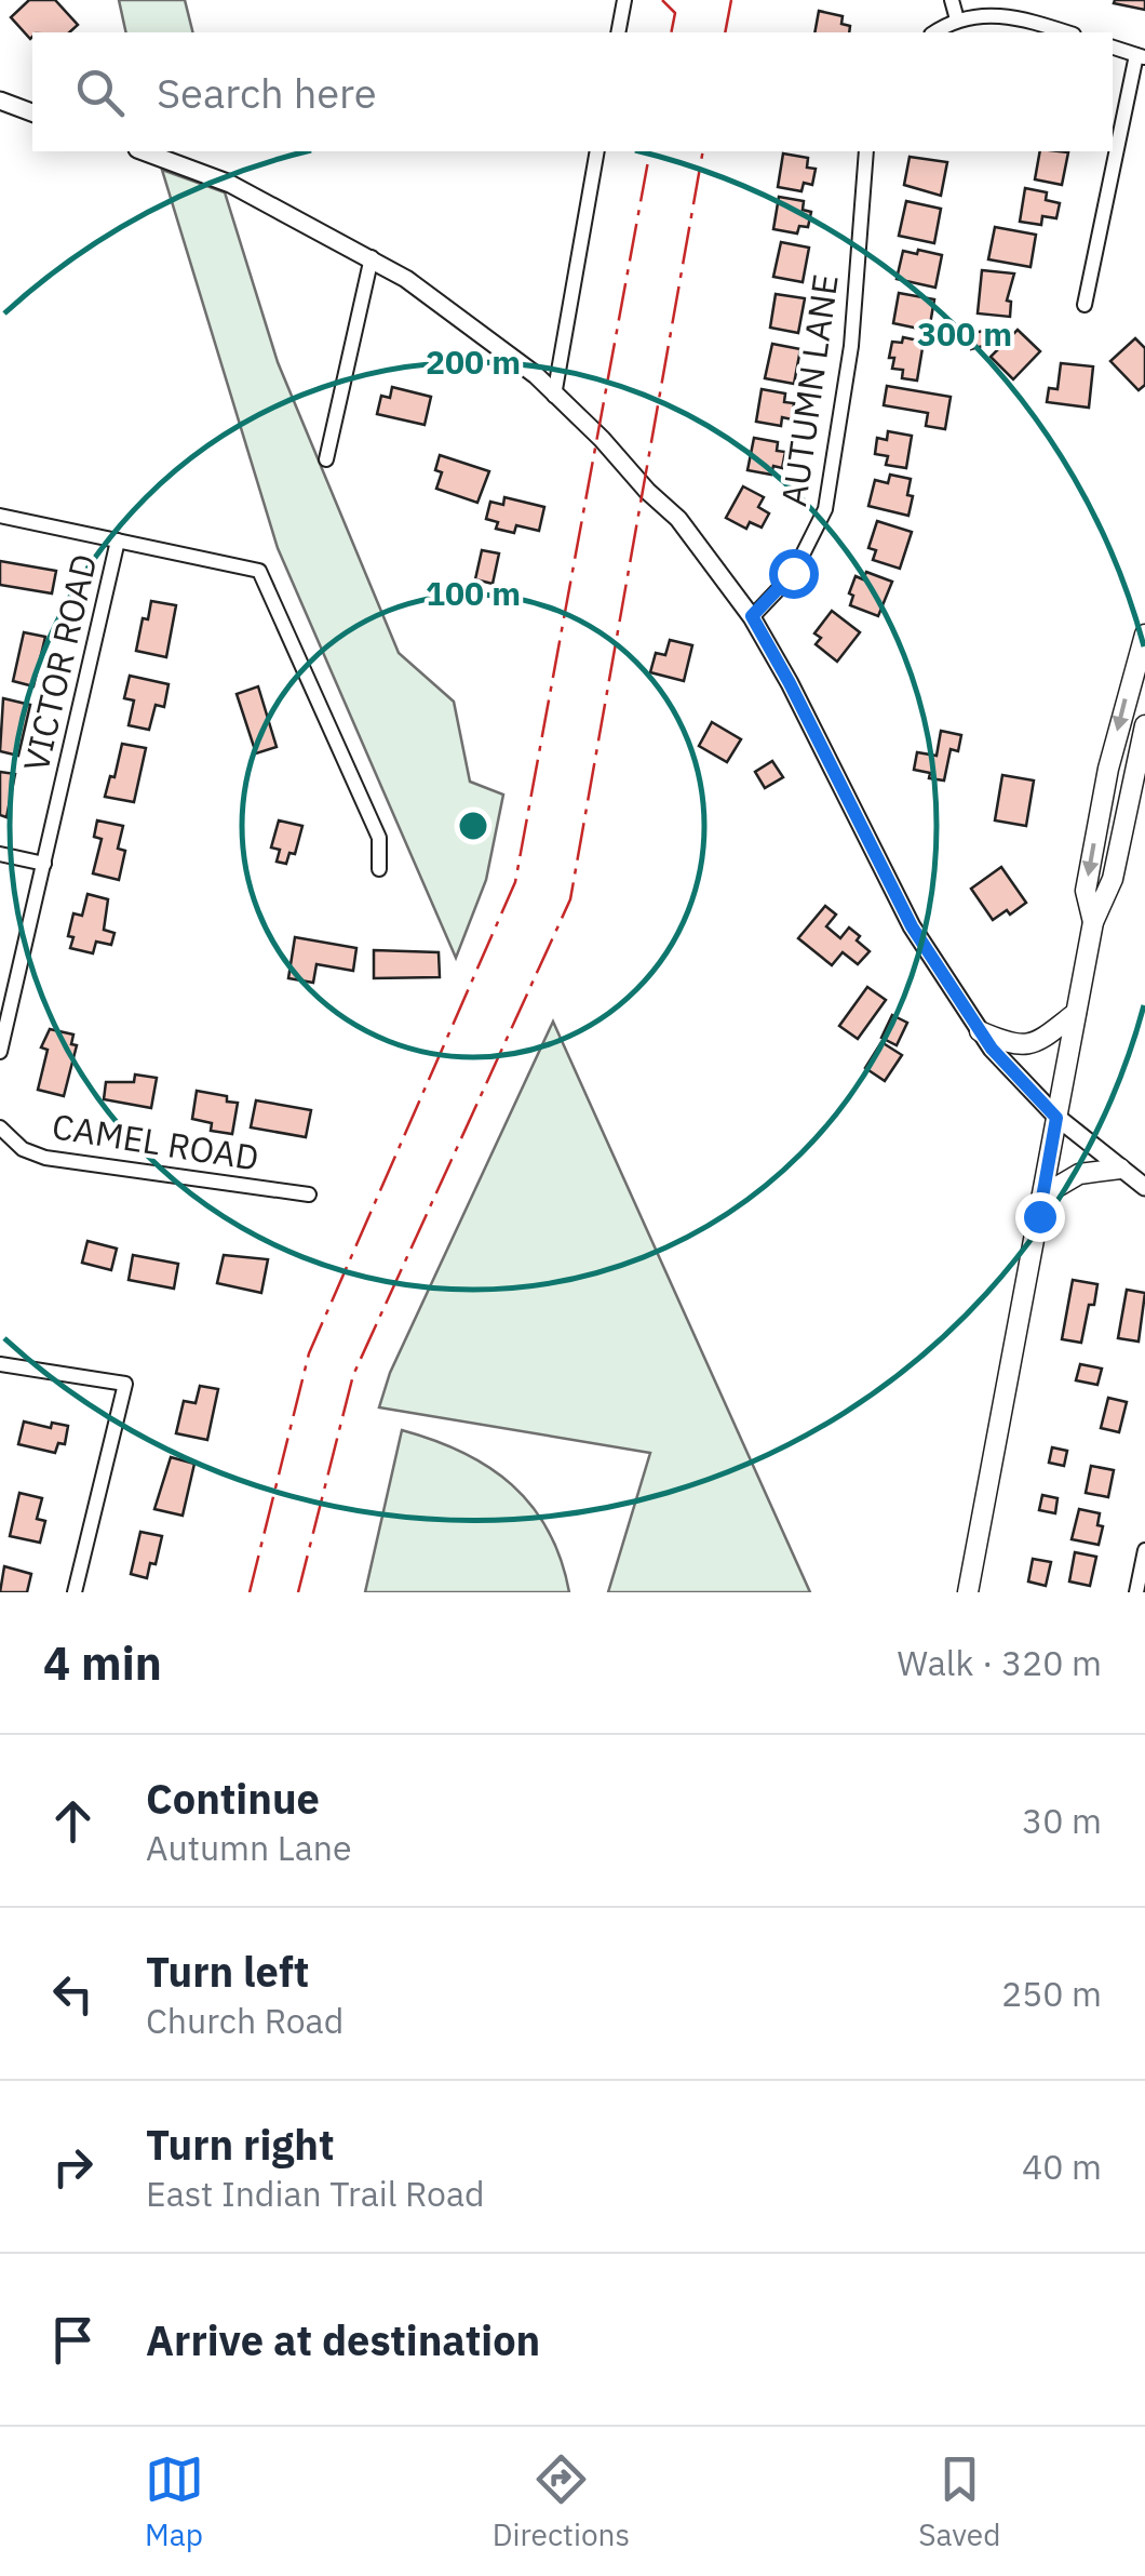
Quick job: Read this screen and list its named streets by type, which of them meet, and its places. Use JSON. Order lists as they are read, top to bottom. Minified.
{"streets":{"street":["AUTUMN LANE","VICTOR ROAD","CAMEL ROAD"]},"page":{"search":"Search here","heading":["4 min","Walk · 320 m"],"list":[["Continue","Autumn Lane","30 m"],["Turn left","Church Road","250 m"],["Turn right","East Indian Trail Road","40 m"],"Arrive at destination"],"nav":["Map","Directions","Saved"]},"rings":["300 m","200 m","100 m"]}
